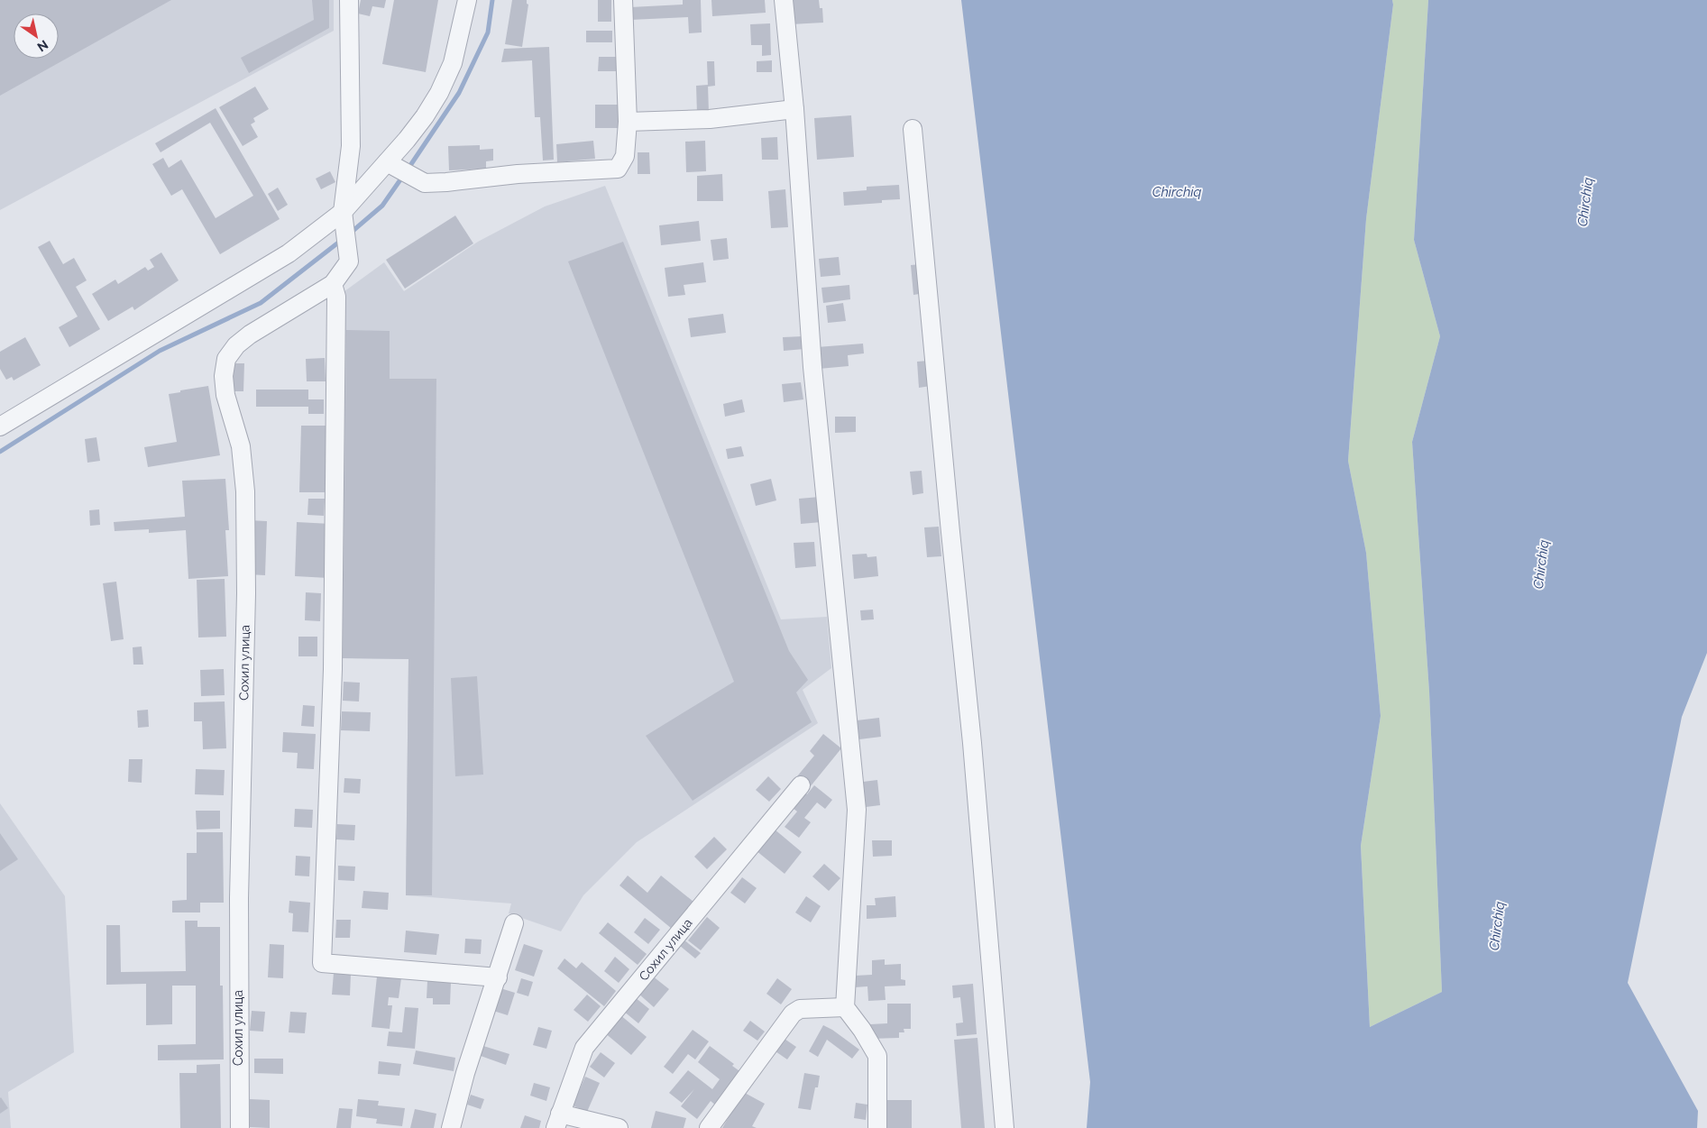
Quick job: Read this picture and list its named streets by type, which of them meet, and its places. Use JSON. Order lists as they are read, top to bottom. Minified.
{"streets":{"street":["Сохил улица"]},"water":["Chirchiq"],"north":"bottom right"}
